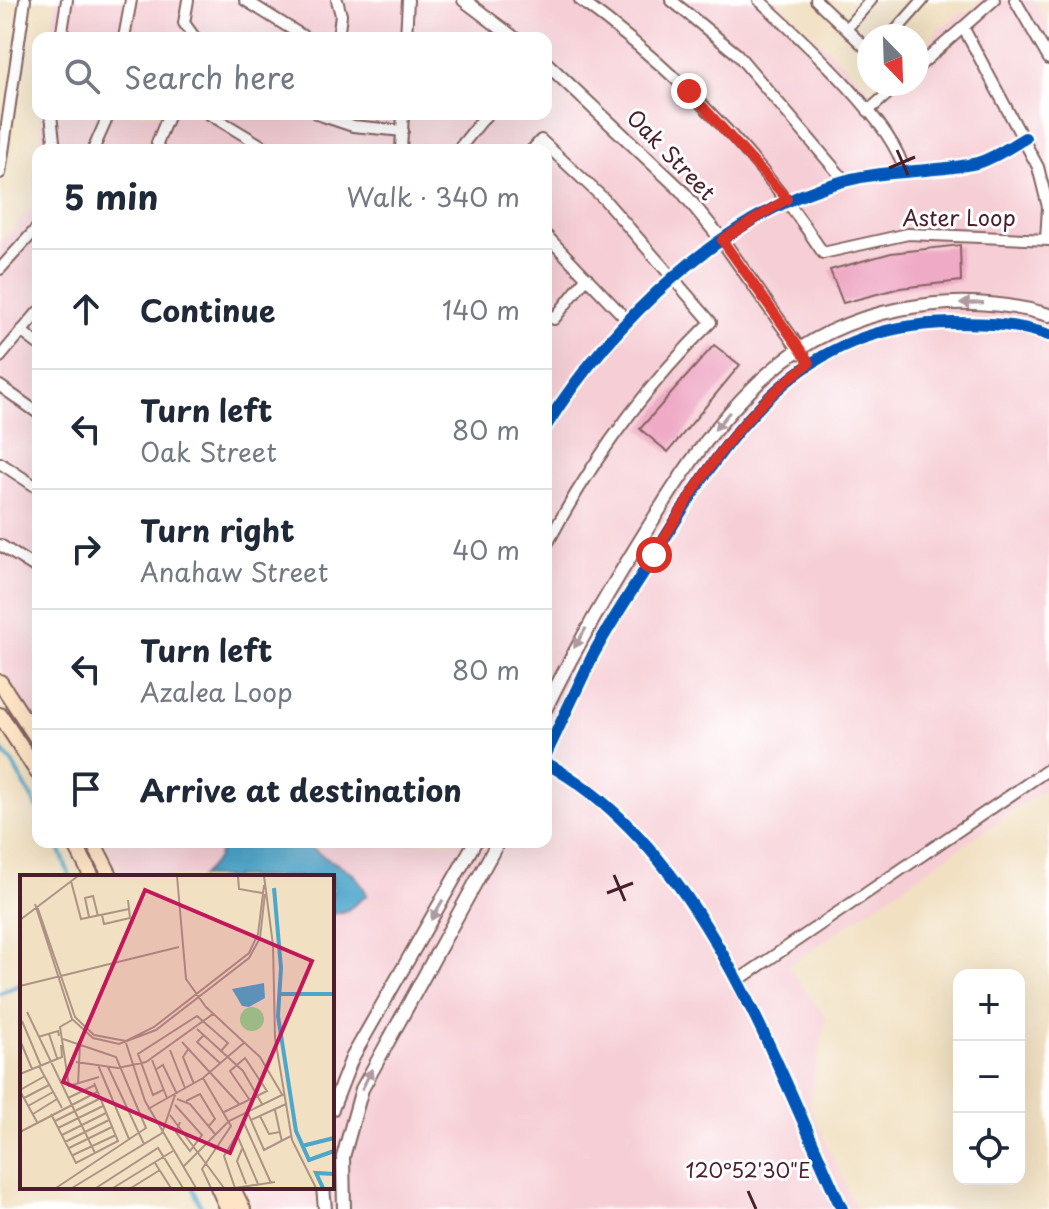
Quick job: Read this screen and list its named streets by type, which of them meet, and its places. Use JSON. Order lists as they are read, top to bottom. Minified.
{"streets":{"street":["Oak Street","Aster Loop"]},"north":"bottom right","page":{"search":"Search here","heading":["5 min","Walk · 340 m"],"list":[["Continue","140 m"],["Turn left","Oak Street","80 m"],["Turn right","Anahaw Street","40 m"],["Turn left","Azalea Loop","80 m"],"Arrive at destination"],"map_buttons":["+","−"]},"coordinates":["120°52'30\"E"]}
